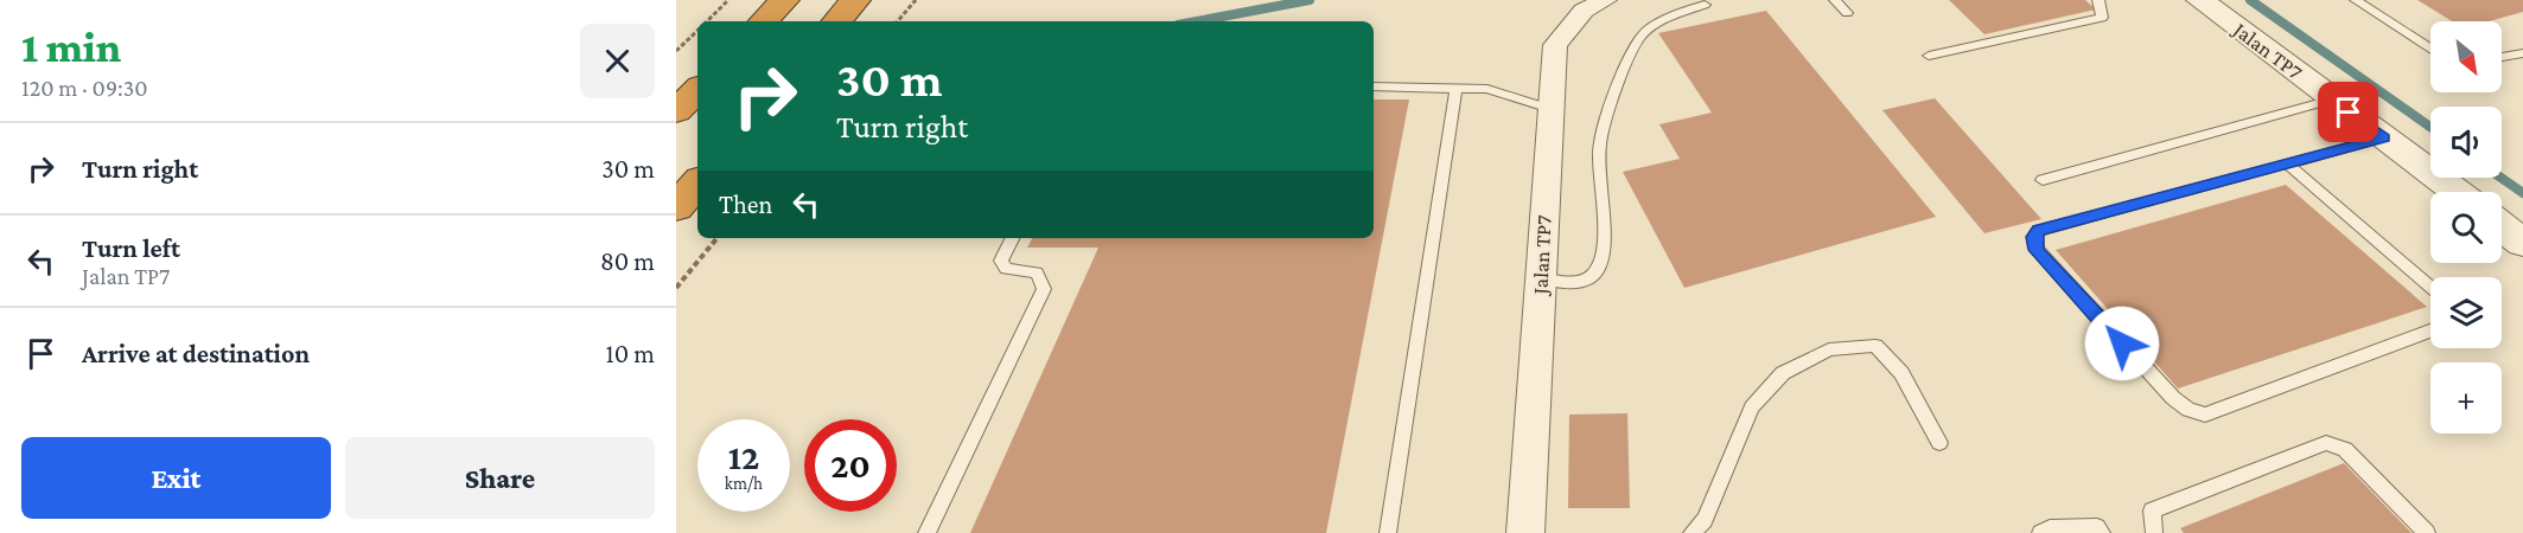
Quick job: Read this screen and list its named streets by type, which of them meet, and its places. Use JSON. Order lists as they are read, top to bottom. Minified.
{"streets":{"street":["Jalan TP7"]},"north":"bottom right","page":{"heading":["1 min","120 m · 09:30"],"map_buttons":"+","turn":["30 m","Turn right"],"list":[{"name":"Turn right","value":"30 m"},{"name":"Turn left","note":"Jalan TP7","value":"80 m"},{"name":"Arrive at destination","value":"10 m"}],"then":"Then","speed":"12 km/h","limit":"20","buttons":["Exit","Share"]}}
